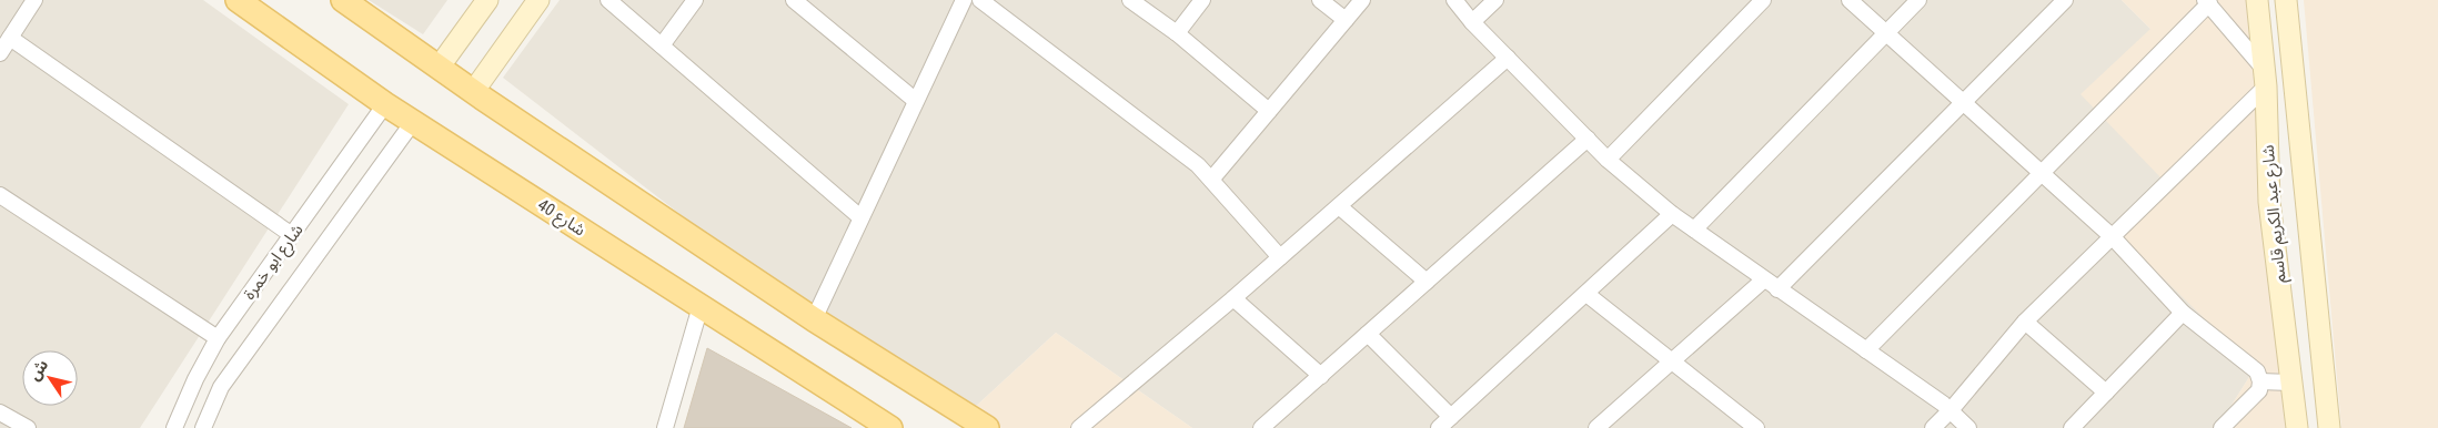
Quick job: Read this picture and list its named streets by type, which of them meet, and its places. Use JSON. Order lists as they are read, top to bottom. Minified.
{"streets":{"main road":["شارع عبد الكريم قاسم","شارع 40"],"street":["شارع ابو خمرة"]},"crossings":[["شارع 40","شارع ابو خمرة"]],"north":"top left"}
